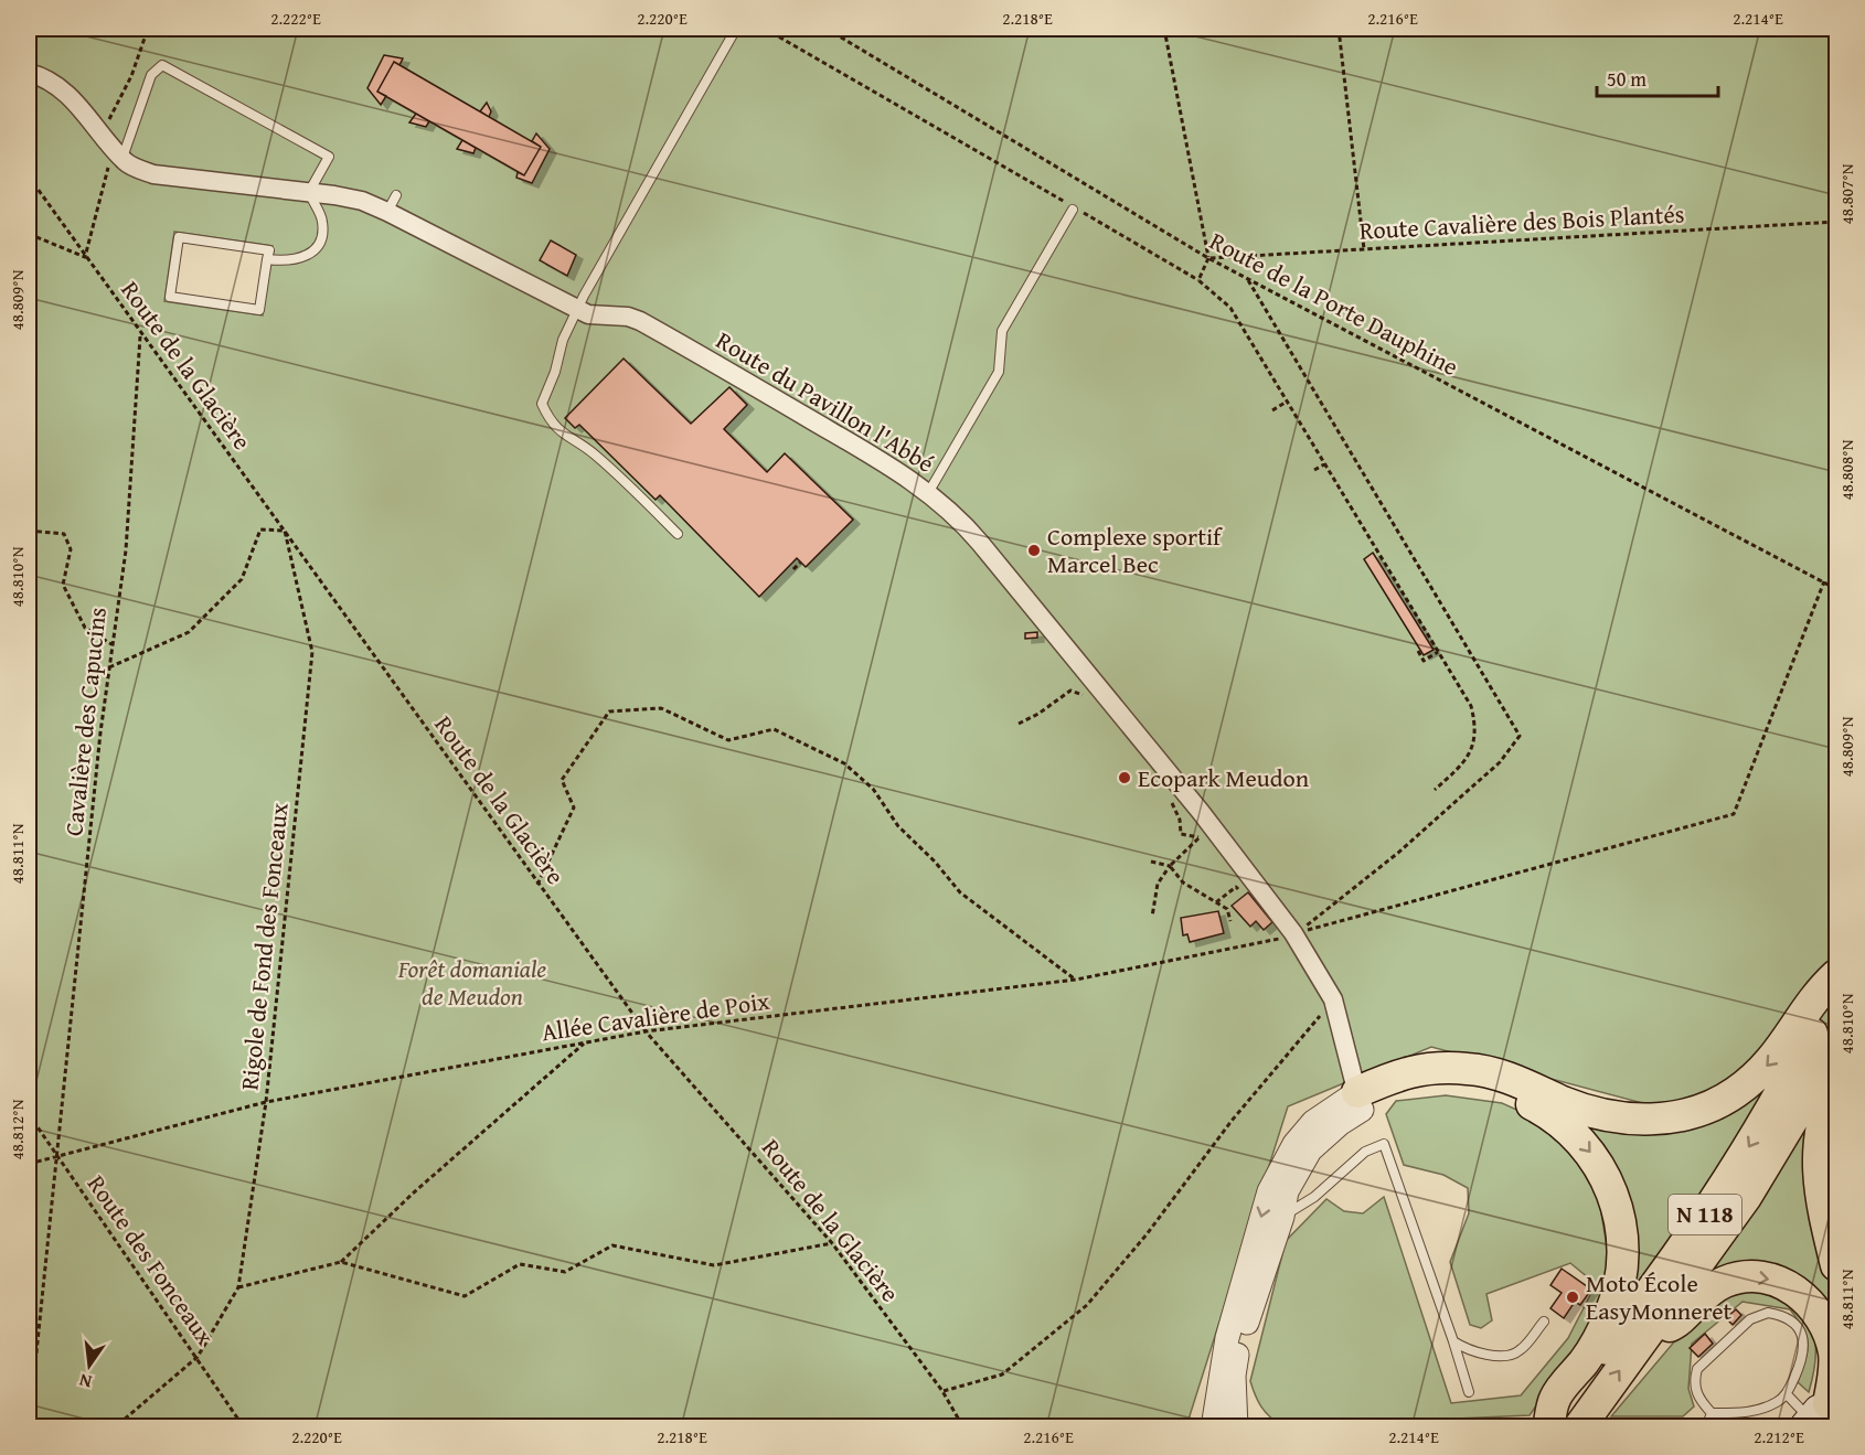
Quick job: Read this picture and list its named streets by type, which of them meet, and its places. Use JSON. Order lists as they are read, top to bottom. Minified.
{"streets":{"highway":["N 118"],"street":["Route du Pavillon l'Abbé"],"path":["Route Cavalière des Bois Plantés","Route de la Porte Dauphine","Route de la Glacière","Cavalière des Capucins","Rigole de Fond des Fonceaux","Allée Cavalière de Poix","Route des Fonceaux"]},"crossings":[["Route Cavalière des Bois Plantés","Route de la Porte Dauphine"],["Route de la Glacière","Cavalière des Capucins"],["Route de la Glacière","Rigole de Fond des Fonceaux"],["Route de la Glacière","Allée Cavalière de Poix"],["Route du Pavillon l'Abbé","Allée Cavalière de Poix"],["Cavalière des Capucins","Allée Cavalière de Poix"],["Cavalière des Capucins","Route des Fonceaux"],["Rigole de Fond des Fonceaux","Allée Cavalière de Poix"],["Rigole de Fond des Fonceaux","Route des Fonceaux"],["Allée Cavalière de Poix","Route des Fonceaux"]],"parks":["Forêt domaniale de Meudon"],"places":["Complexe sportif Marcel Bec","Ecopark Meudon","Moto École EasyMonneret"],"scale_bar":"50 m","north":"bottom","coordinates":["2.222°E","2.220°E","2.218°E","2.216°E","2.214°E","48.807°N","48.809°N","48.808°N","48.810°N","48.811°N","48.812°N","2.212°E"]}
